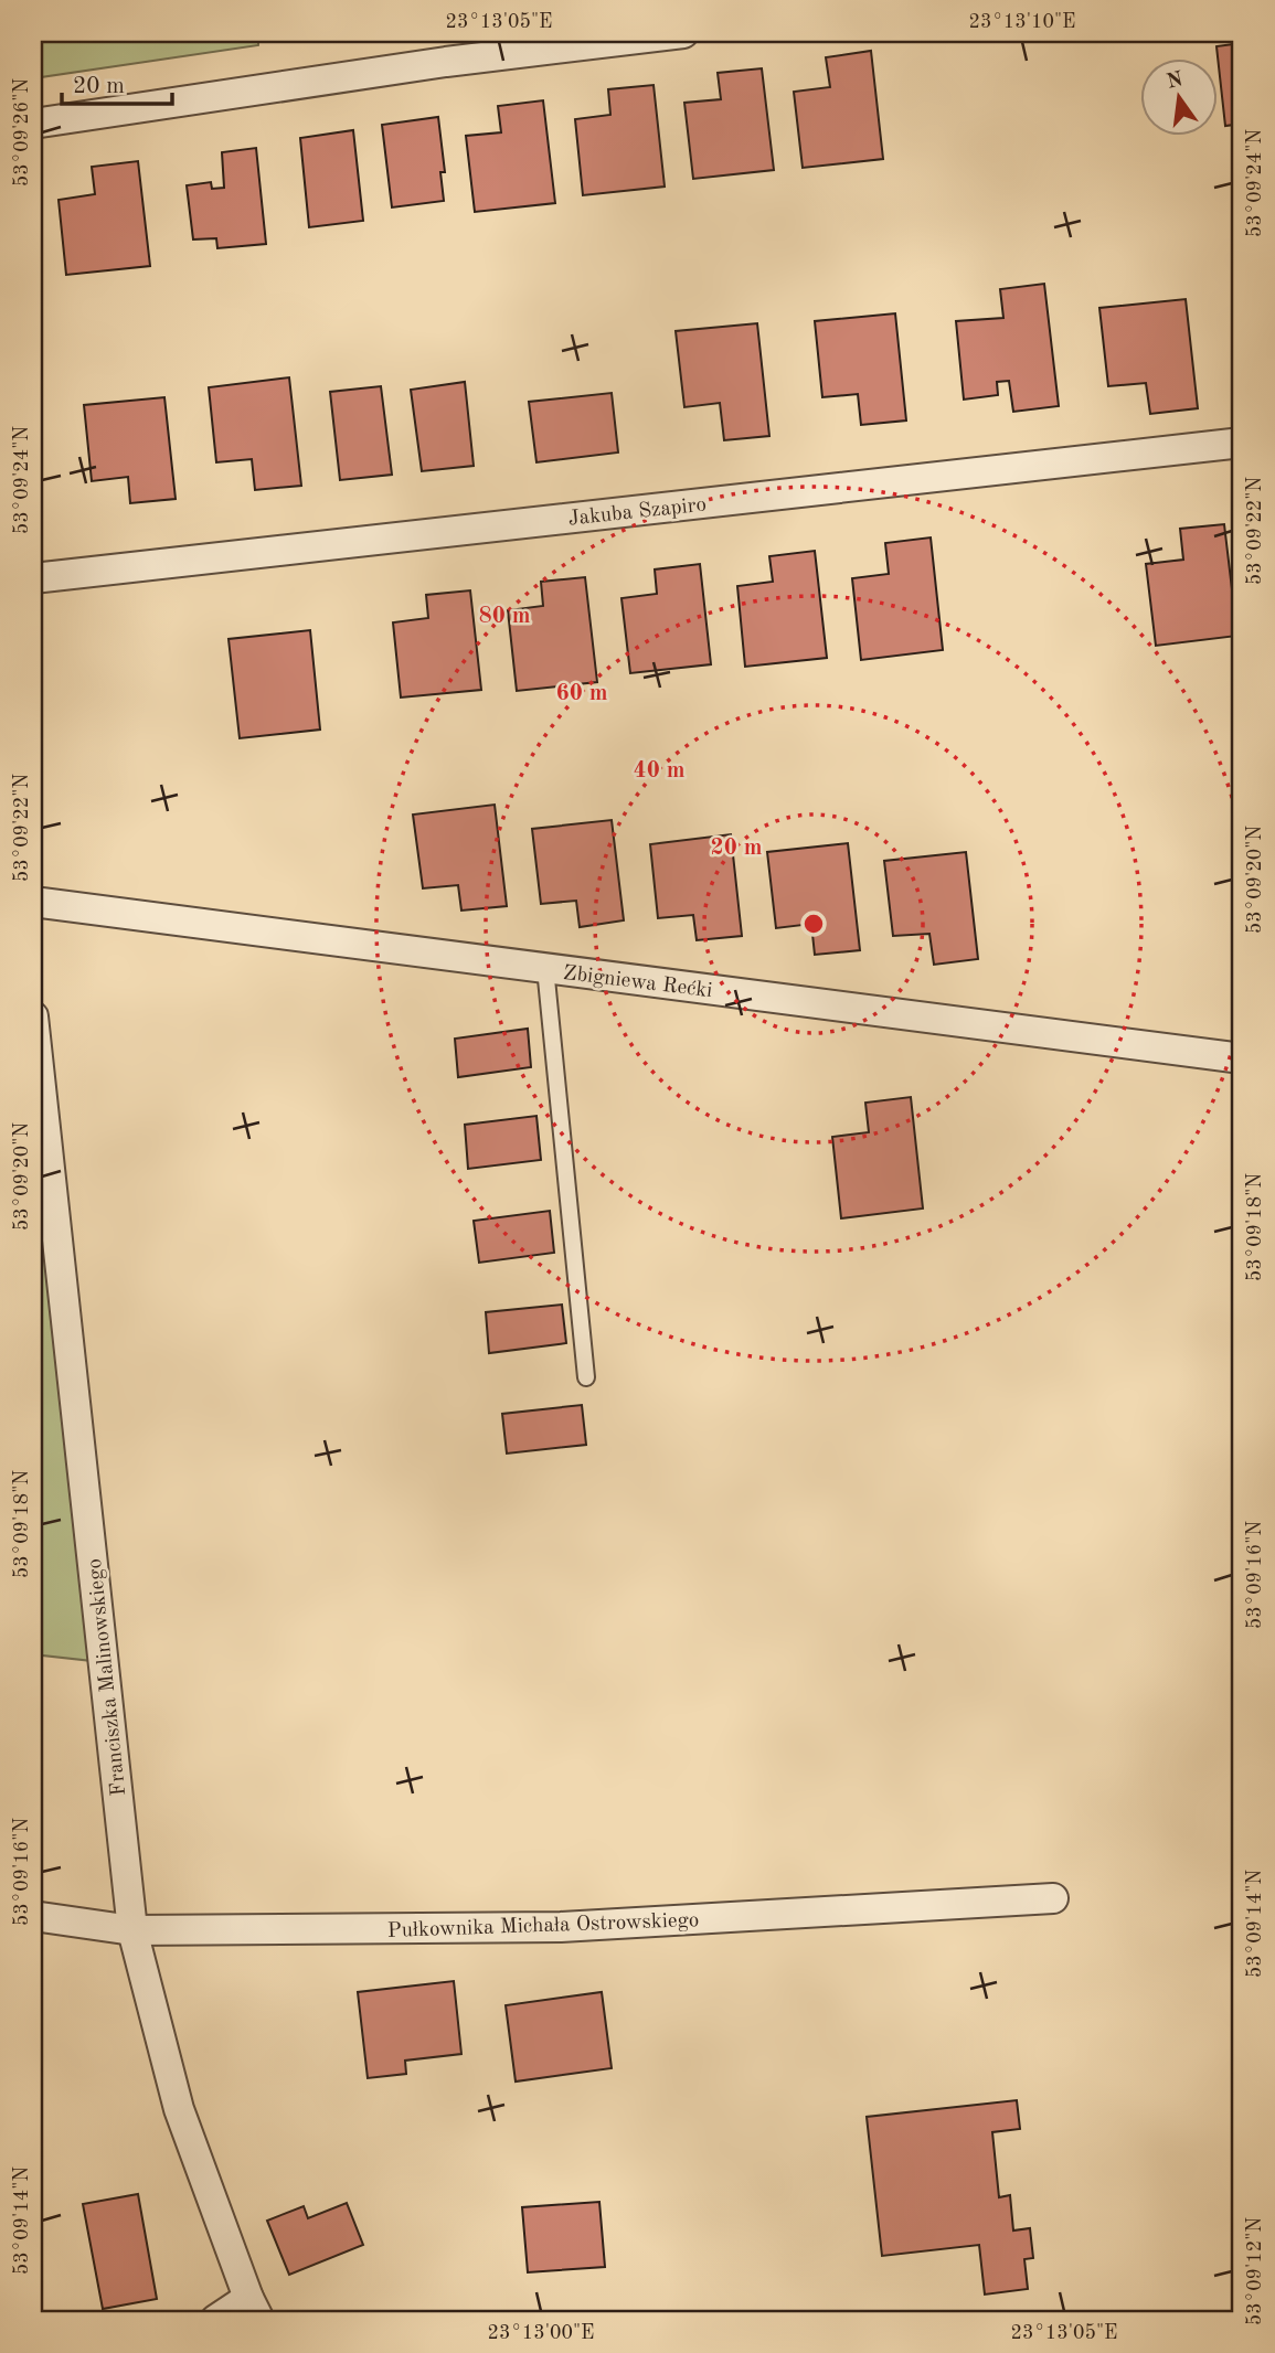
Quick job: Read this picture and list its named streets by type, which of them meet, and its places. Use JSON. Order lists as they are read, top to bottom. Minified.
{"streets":{"street":["Jakuba Szapiro","Zbigniewa Rećki","Franciszka Malinowskiego","Pułkownika Michała Ostrowskiego"]},"crossings":[["Franciszka Malinowskiego","Pułkownika Michała Ostrowskiego"]],"scale_bar":"20 m","north":"top","coordinates":["23°13'05\"E","23°13'10\"E","53°09'26\"N","53°09'24\"N","53°09'22\"N","53°09'20\"N","53°09'18\"N","53°09'16\"N","53°09'14\"N","53°09'12\"N","23°13'00\"E"],"rings":["80 m","60 m","40 m","20 m"]}
